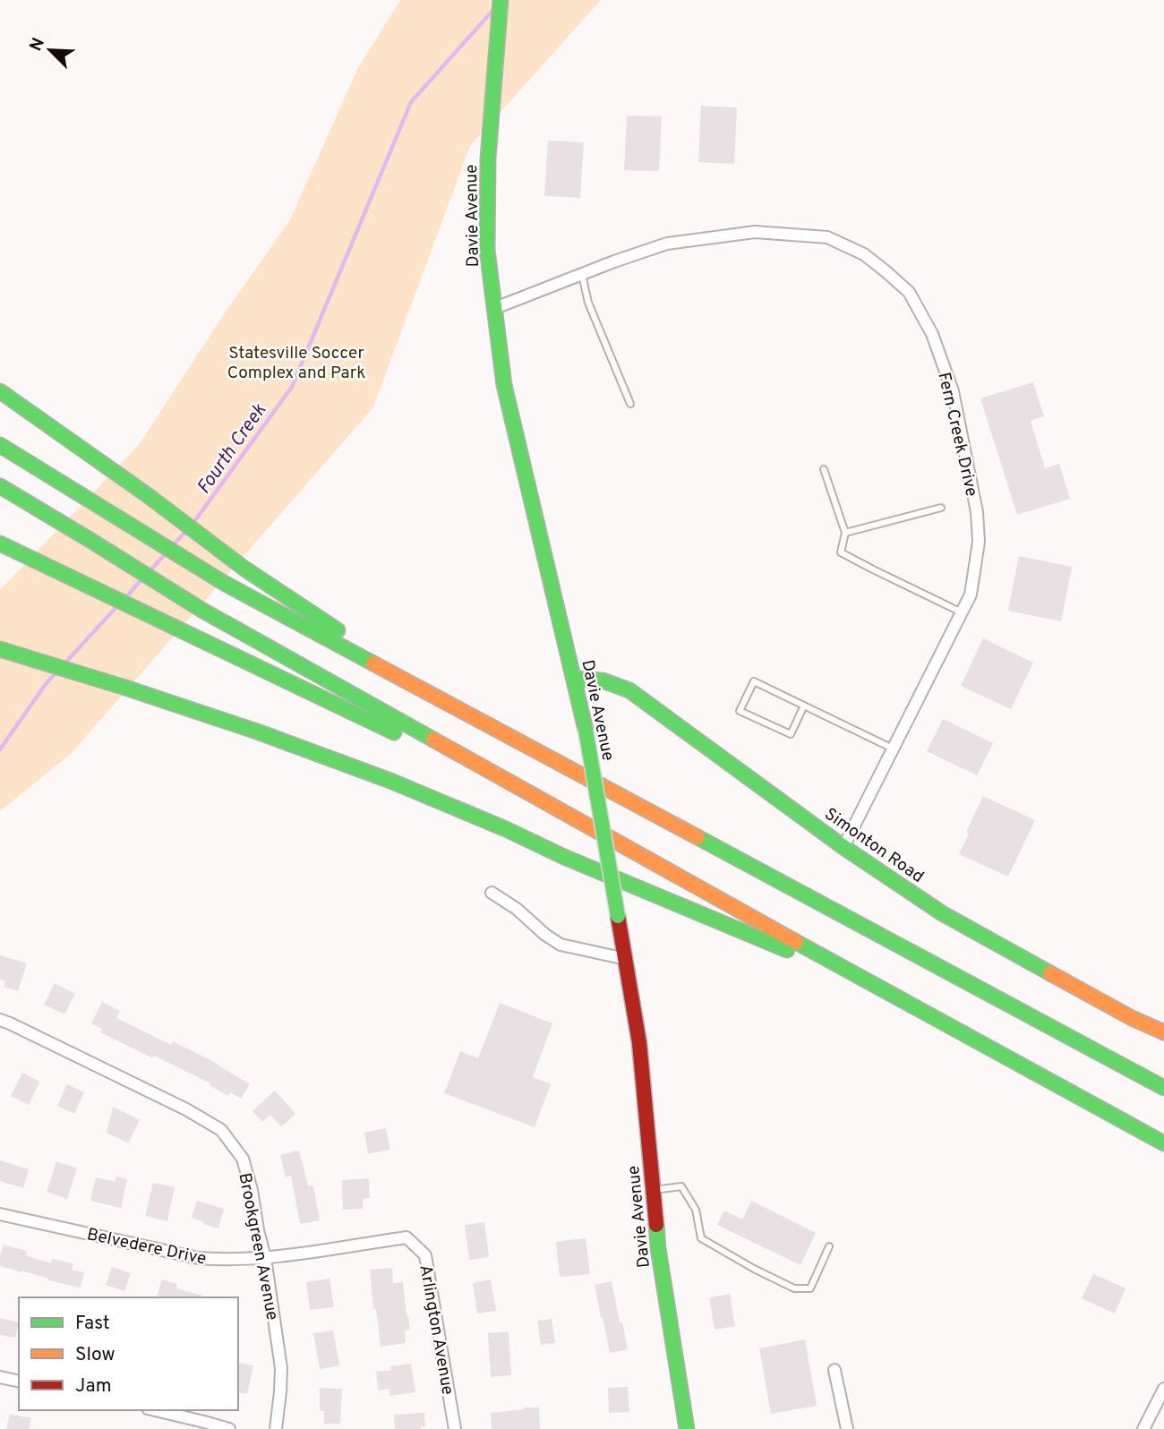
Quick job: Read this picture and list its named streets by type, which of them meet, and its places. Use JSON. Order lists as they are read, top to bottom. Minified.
{"streets":{"main road":["Davie Avenue","Simonton Road"],"street":["Fern Creek Drive","Belvedere Drive","Brookgreen Avenue","Arlington Avenue"]},"crossings":[["Davie Avenue","Fern Creek Drive"],["Davie Avenue","Simonton Road"],["Fern Creek Drive","Simonton Road"],["Belvedere Drive","Brookgreen Avenue"],["Belvedere Drive","Arlington Avenue"]],"water":["Fourth Creek"],"parks":["Statesville Soccer Complex and Park"],"legend":["Fast","Slow","Jam"],"north":"top left"}
